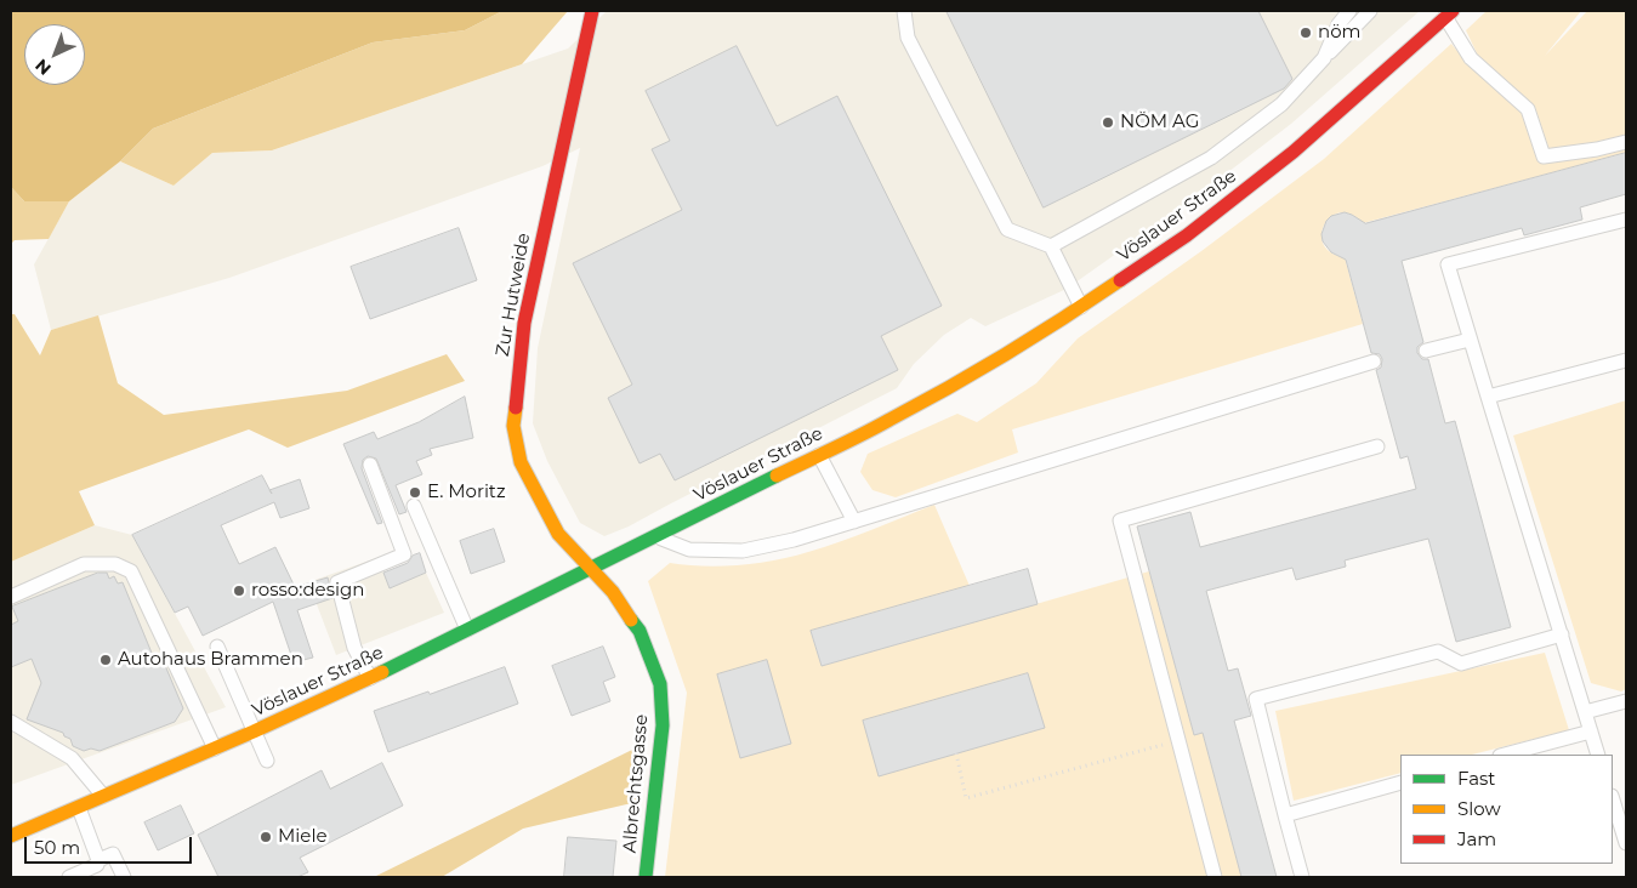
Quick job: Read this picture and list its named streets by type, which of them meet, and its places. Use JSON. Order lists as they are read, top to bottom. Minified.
{"streets":{"main road":["Vöslauer Straße","Zur Hutweide","Albrechtsgasse"]},"crossings":[["Vöslauer Straße","Zur Hutweide"],["Vöslauer Straße","Albrechtsgasse"],["Zur Hutweide","Albrechtsgasse"]],"places":["nöm","NÖM AG","E. Moritz","rosso:design","Autohaus Brammen","Miele"],"legend":["Fast","Slow","Jam"],"scale_bar":"50 m","north":"bottom left"}
